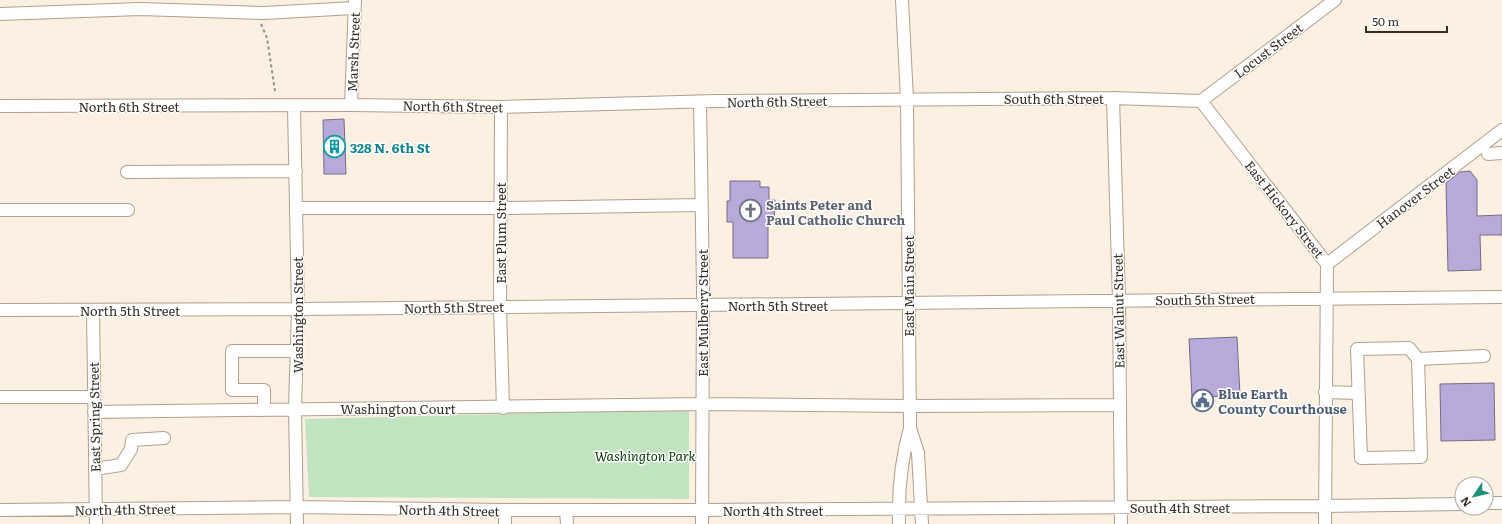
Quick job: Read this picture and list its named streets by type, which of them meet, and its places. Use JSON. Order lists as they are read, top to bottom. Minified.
{"streets":{"street":["Locust Street","Marsh Street","South 6th Street","North 6th Street","Hanover Street","East Hickory Street","East Plum Street","East Main Street","South 5th Street","North 5th Street","East Walnut Street","East Mulberry Street","Washington Street","Washington Court","East Spring Street","South 4th Street","North 4th Street"]},"crossings":[["Locust Street","South 6th Street"],["Locust Street","East Hickory Street"],["Marsh Street","North 6th Street"],["South 6th Street","North 6th Street"],["South 6th Street","East Hickory Street"],["South 6th Street","East Main Street"],["South 6th Street","East Walnut Street"],["North 6th Street","East Plum Street"],["North 6th Street","East Main Street"],["North 6th Street","East Mulberry Street"],["North 6th Street","Washington Street"],["Hanover Street","East Hickory Street"],["East Hickory Street","South 5th Street"],["East Hickory Street","South 4th Street"],["East Plum Street","North 5th Street"],["East Plum Street","Washington Court"],["East Main Street","South 5th Street"],["East Main Street","North 5th Street"],["East Main Street","Washington Court"],["East Main Street","South 4th Street"],["East Main Street","North 4th Street"],["South 5th Street","North 5th Street"],["South 5th Street","East Walnut Street"],["North 5th Street","East Mulberry Street"],["North 5th Street","Washington Street"],["North 5th Street","East Spring Street"],["East Walnut Street","Washington Court"],["East Walnut Street","South 4th Street"],["East Mulberry Street","Washington Court"],["East Mulberry Street","North 4th Street"],["Washington Street","Washington Court"],["Washington Street","North 4th Street"],["Washington Court","East Spring Street"],["East Spring Street","North 4th Street"],["South 4th Street","North 4th Street"]],"parks":["Washington Park"],"places":{"building":["328 N. 6th St"],"church":["Saints Peter and Paul Catholic Church"],"public building":["Blue Earth County Courthouse"]},"scale_bar":"50 m","north":"bottom left"}
